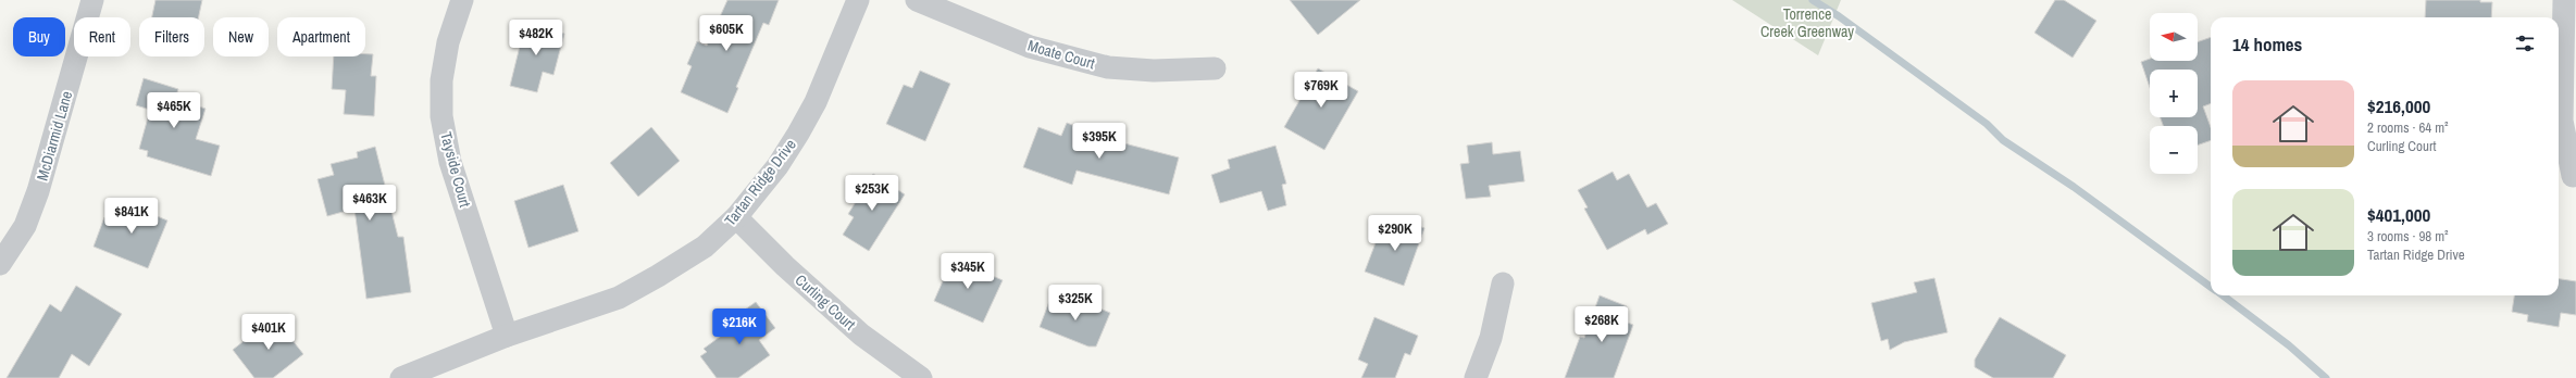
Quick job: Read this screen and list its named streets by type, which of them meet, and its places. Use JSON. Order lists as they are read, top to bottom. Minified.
{"streets":{"street":["Moate Court","McDiarmid Lane","Tayside Court","Tartan Ridge Drive","Curling Court"]},"crossings":[["Tayside Court","Tartan Ridge Drive"],["Tartan Ridge Drive","Curling Court"]],"parks":["Torrence Creek Greenway"],"north":"left","page":{"map_buttons":["+","−"],"price":["$605K","$482K","$769K","$465K","$395K","$253K","$463K","$841K","$290K","$345K","$325K","$268K","$216K","$401K"],"chip":["Buy","Rent","Filters","New","Apartment"],"heading":"14 homes","list":[{"name":"$216,000","note":"2 rooms · 64 m² · Curling Court"},{"name":"$401,000","note":"3 rooms · 98 m² · Tartan Ridge Drive"}]}}
